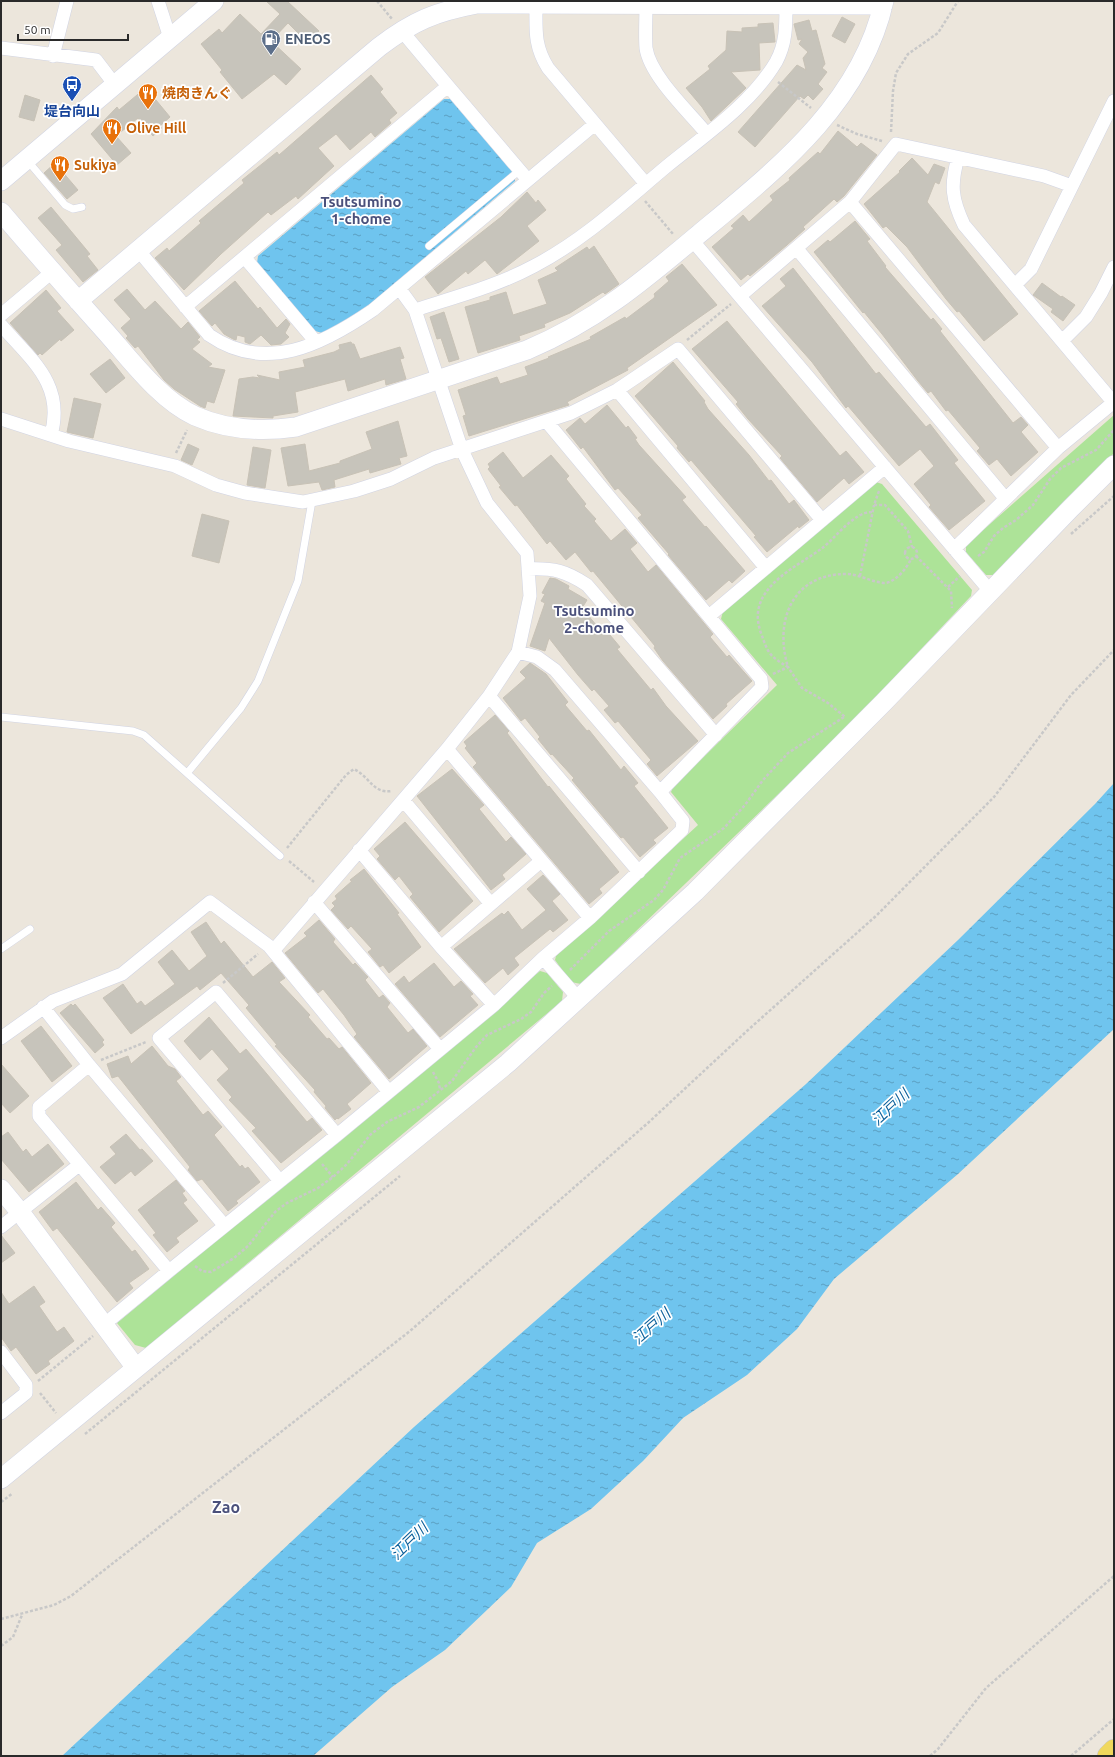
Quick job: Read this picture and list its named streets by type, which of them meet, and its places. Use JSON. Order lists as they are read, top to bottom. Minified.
{"districts":["Tsutsumino 1-chome","Tsutsumino 2-chome","Zao"],"water":["江戸川"],"places":{"fuel station":["ENEOS"],"bus stop":["堤台向山"],"restaurant":["焼肉きんぐ","Olive Hill","Sukiya"]},"scale_bar":"50 m"}
